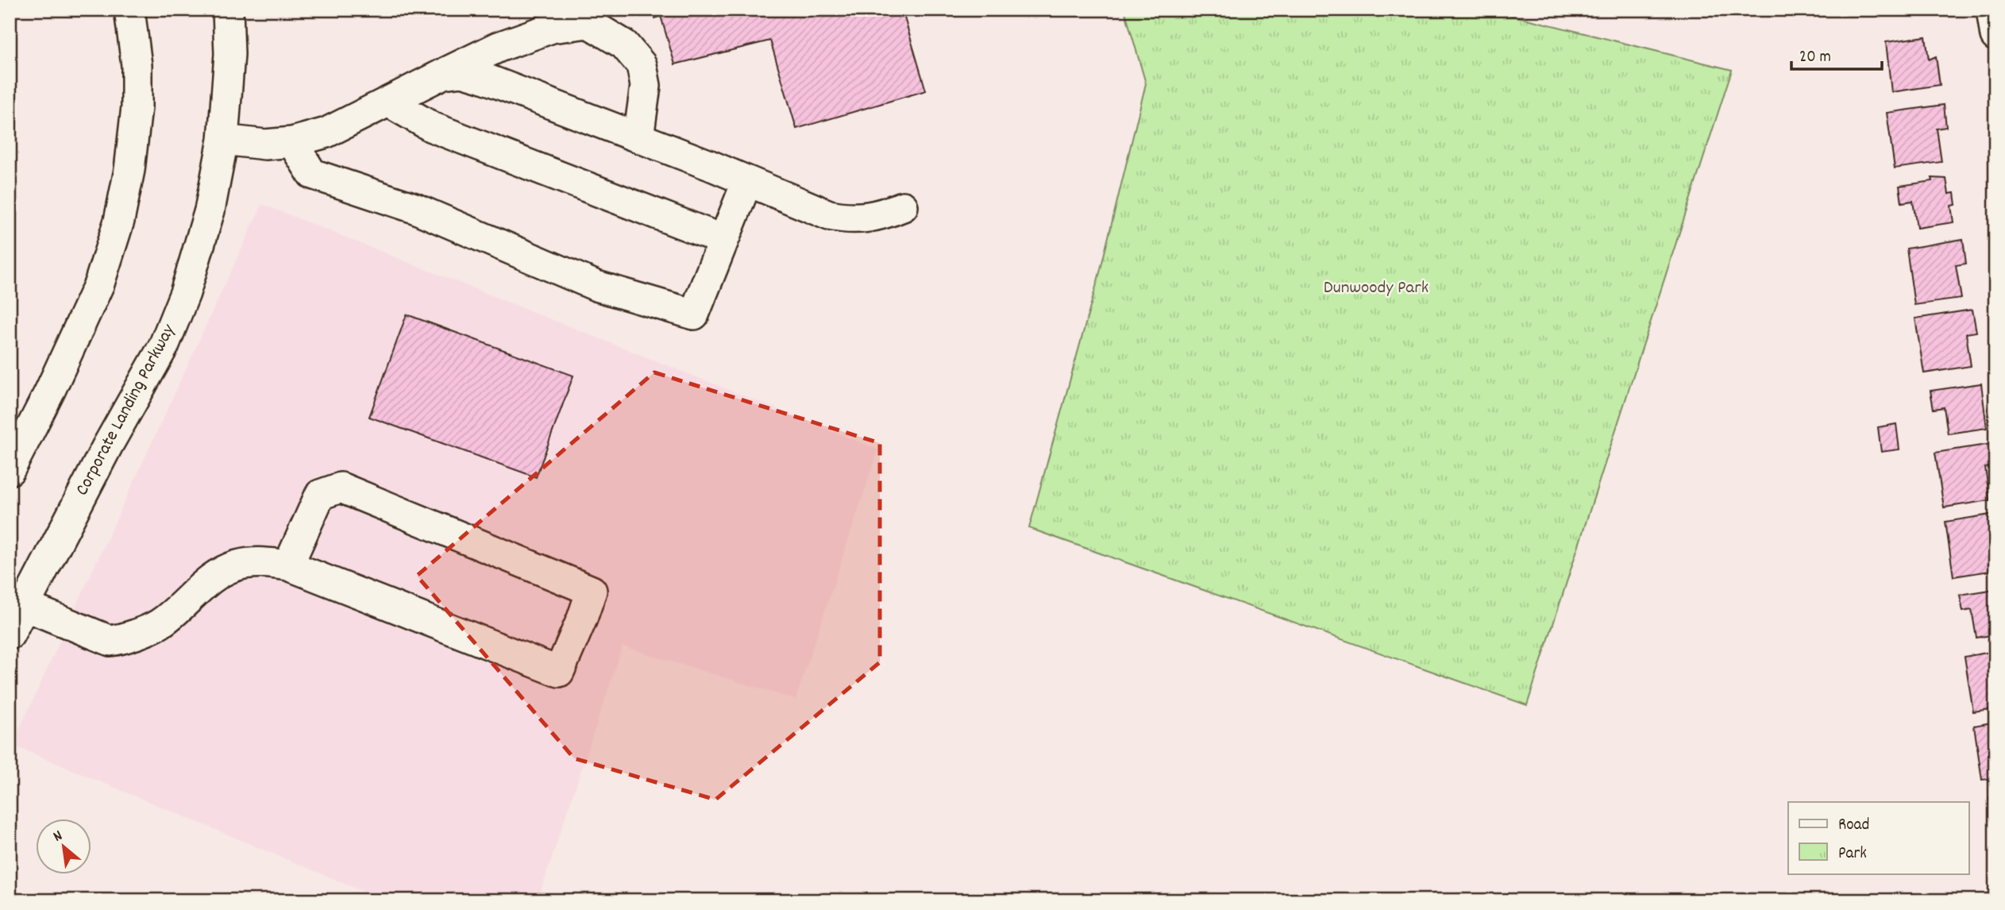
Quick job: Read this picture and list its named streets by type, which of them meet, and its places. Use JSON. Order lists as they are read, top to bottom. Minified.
{"streets":{"street":["Corporate Landing Parkway"]},"parks":["Dunwoody Park"],"legend":["Road","Park"],"scale_bar":"20 m","north":"top left"}
